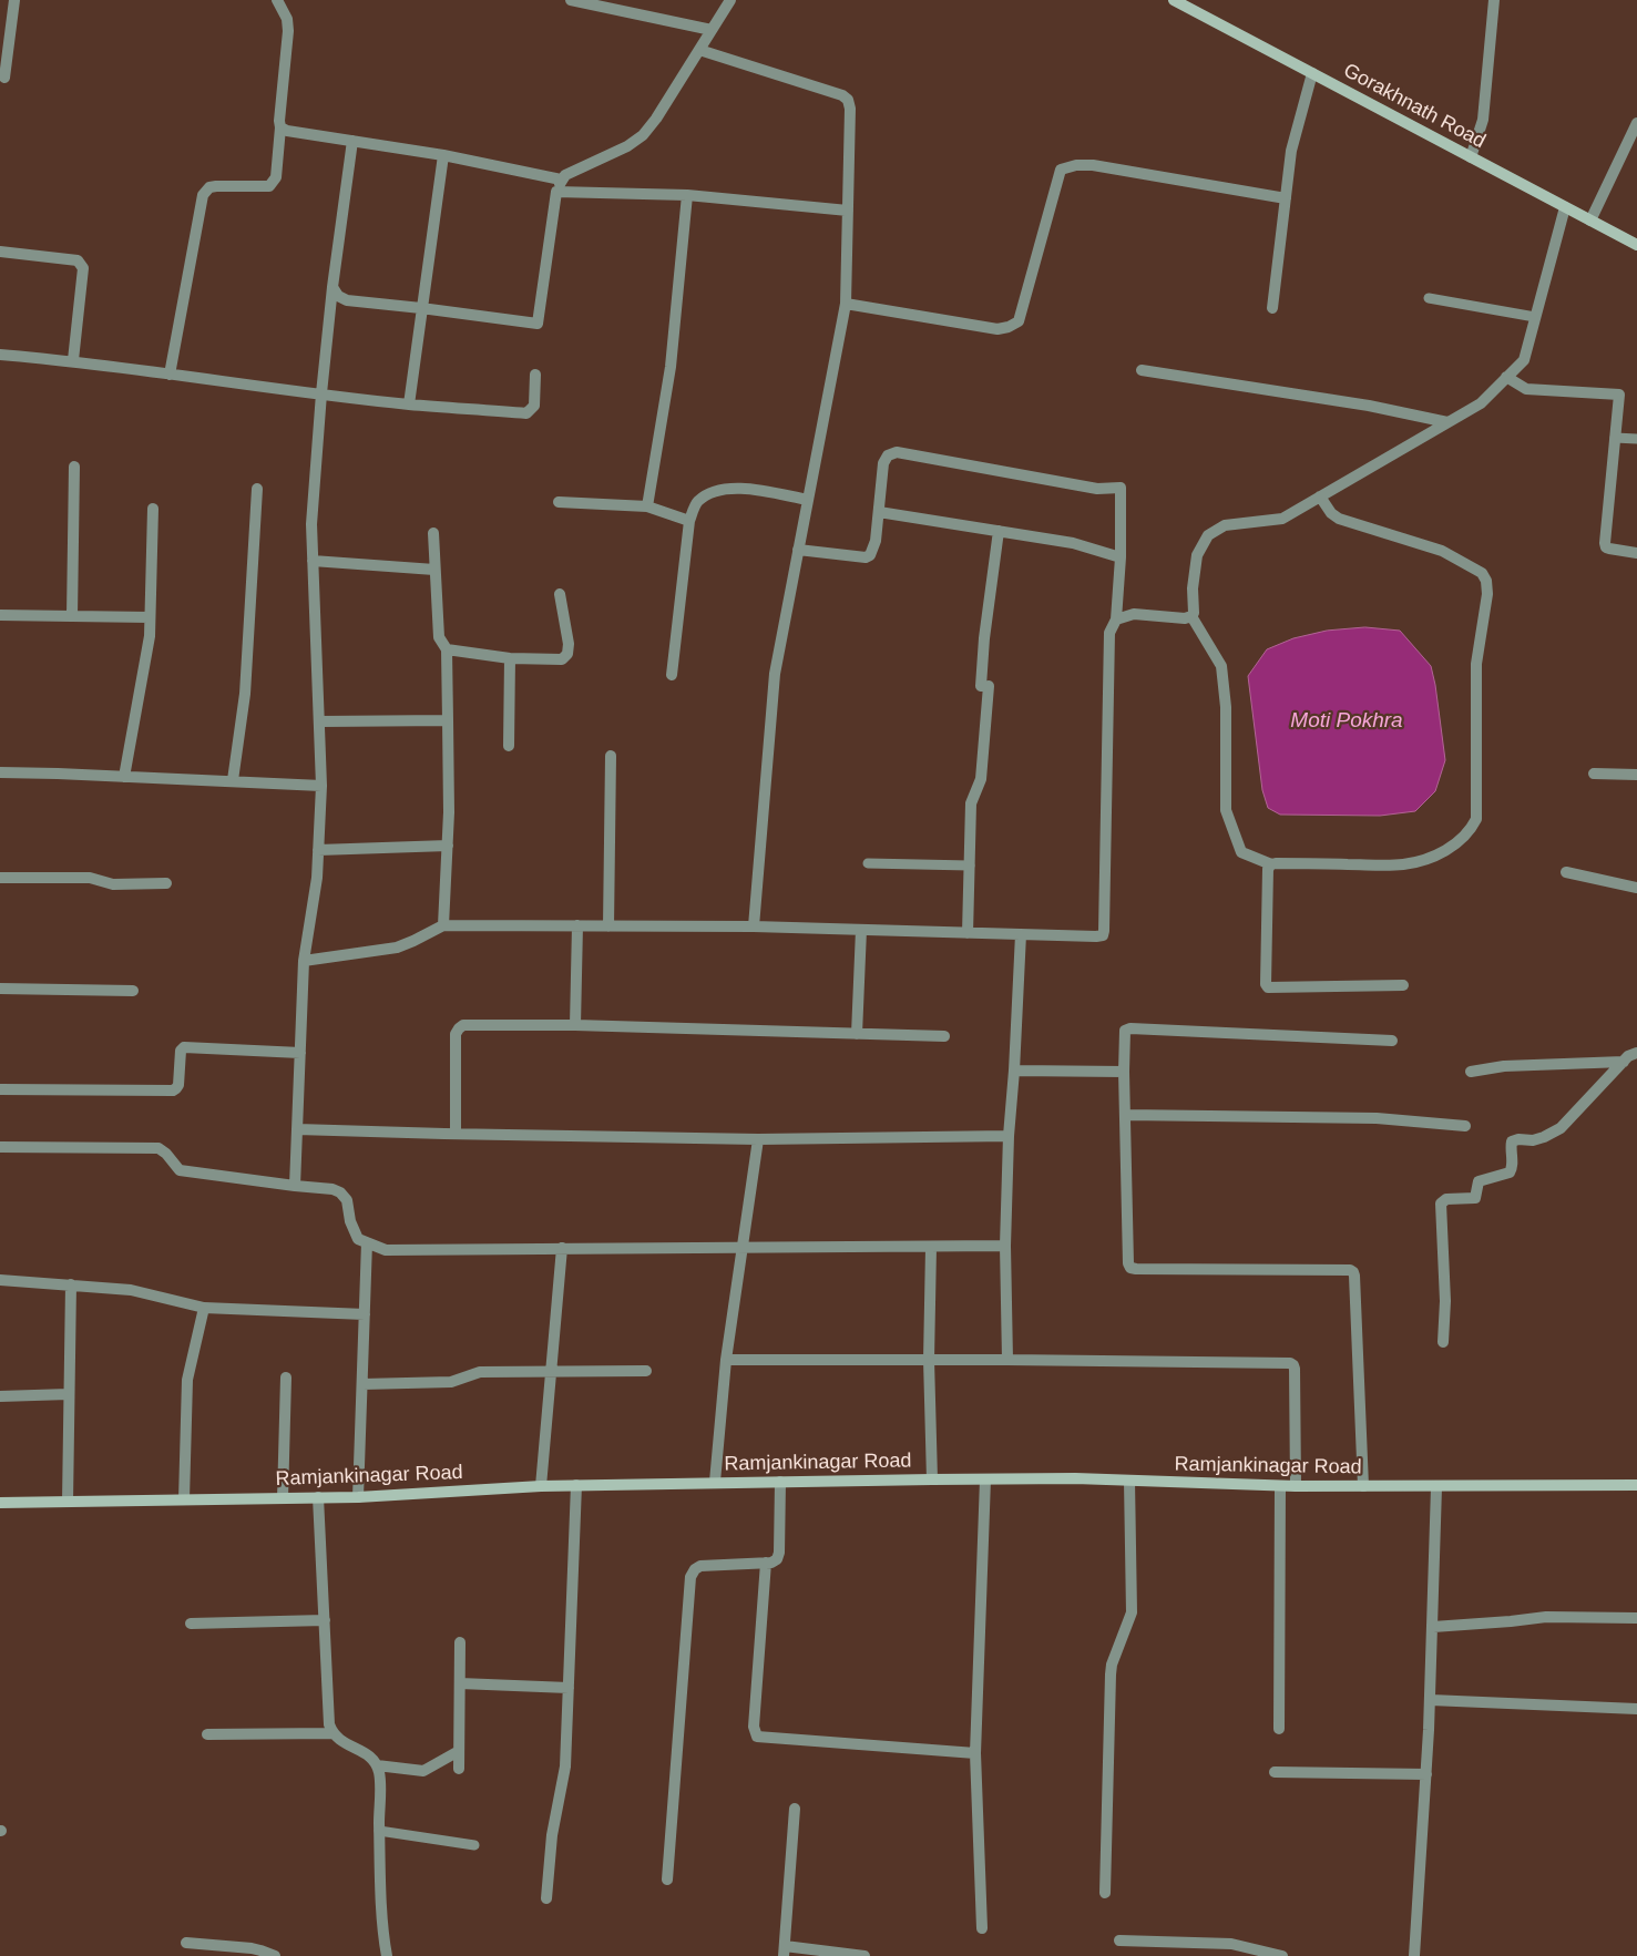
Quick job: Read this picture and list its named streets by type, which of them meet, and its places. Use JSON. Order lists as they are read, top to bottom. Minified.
{"streets":{"street":["Gorakhnath Road","Ramjankinagar Road"]},"water":["Moti Pokhra"]}
